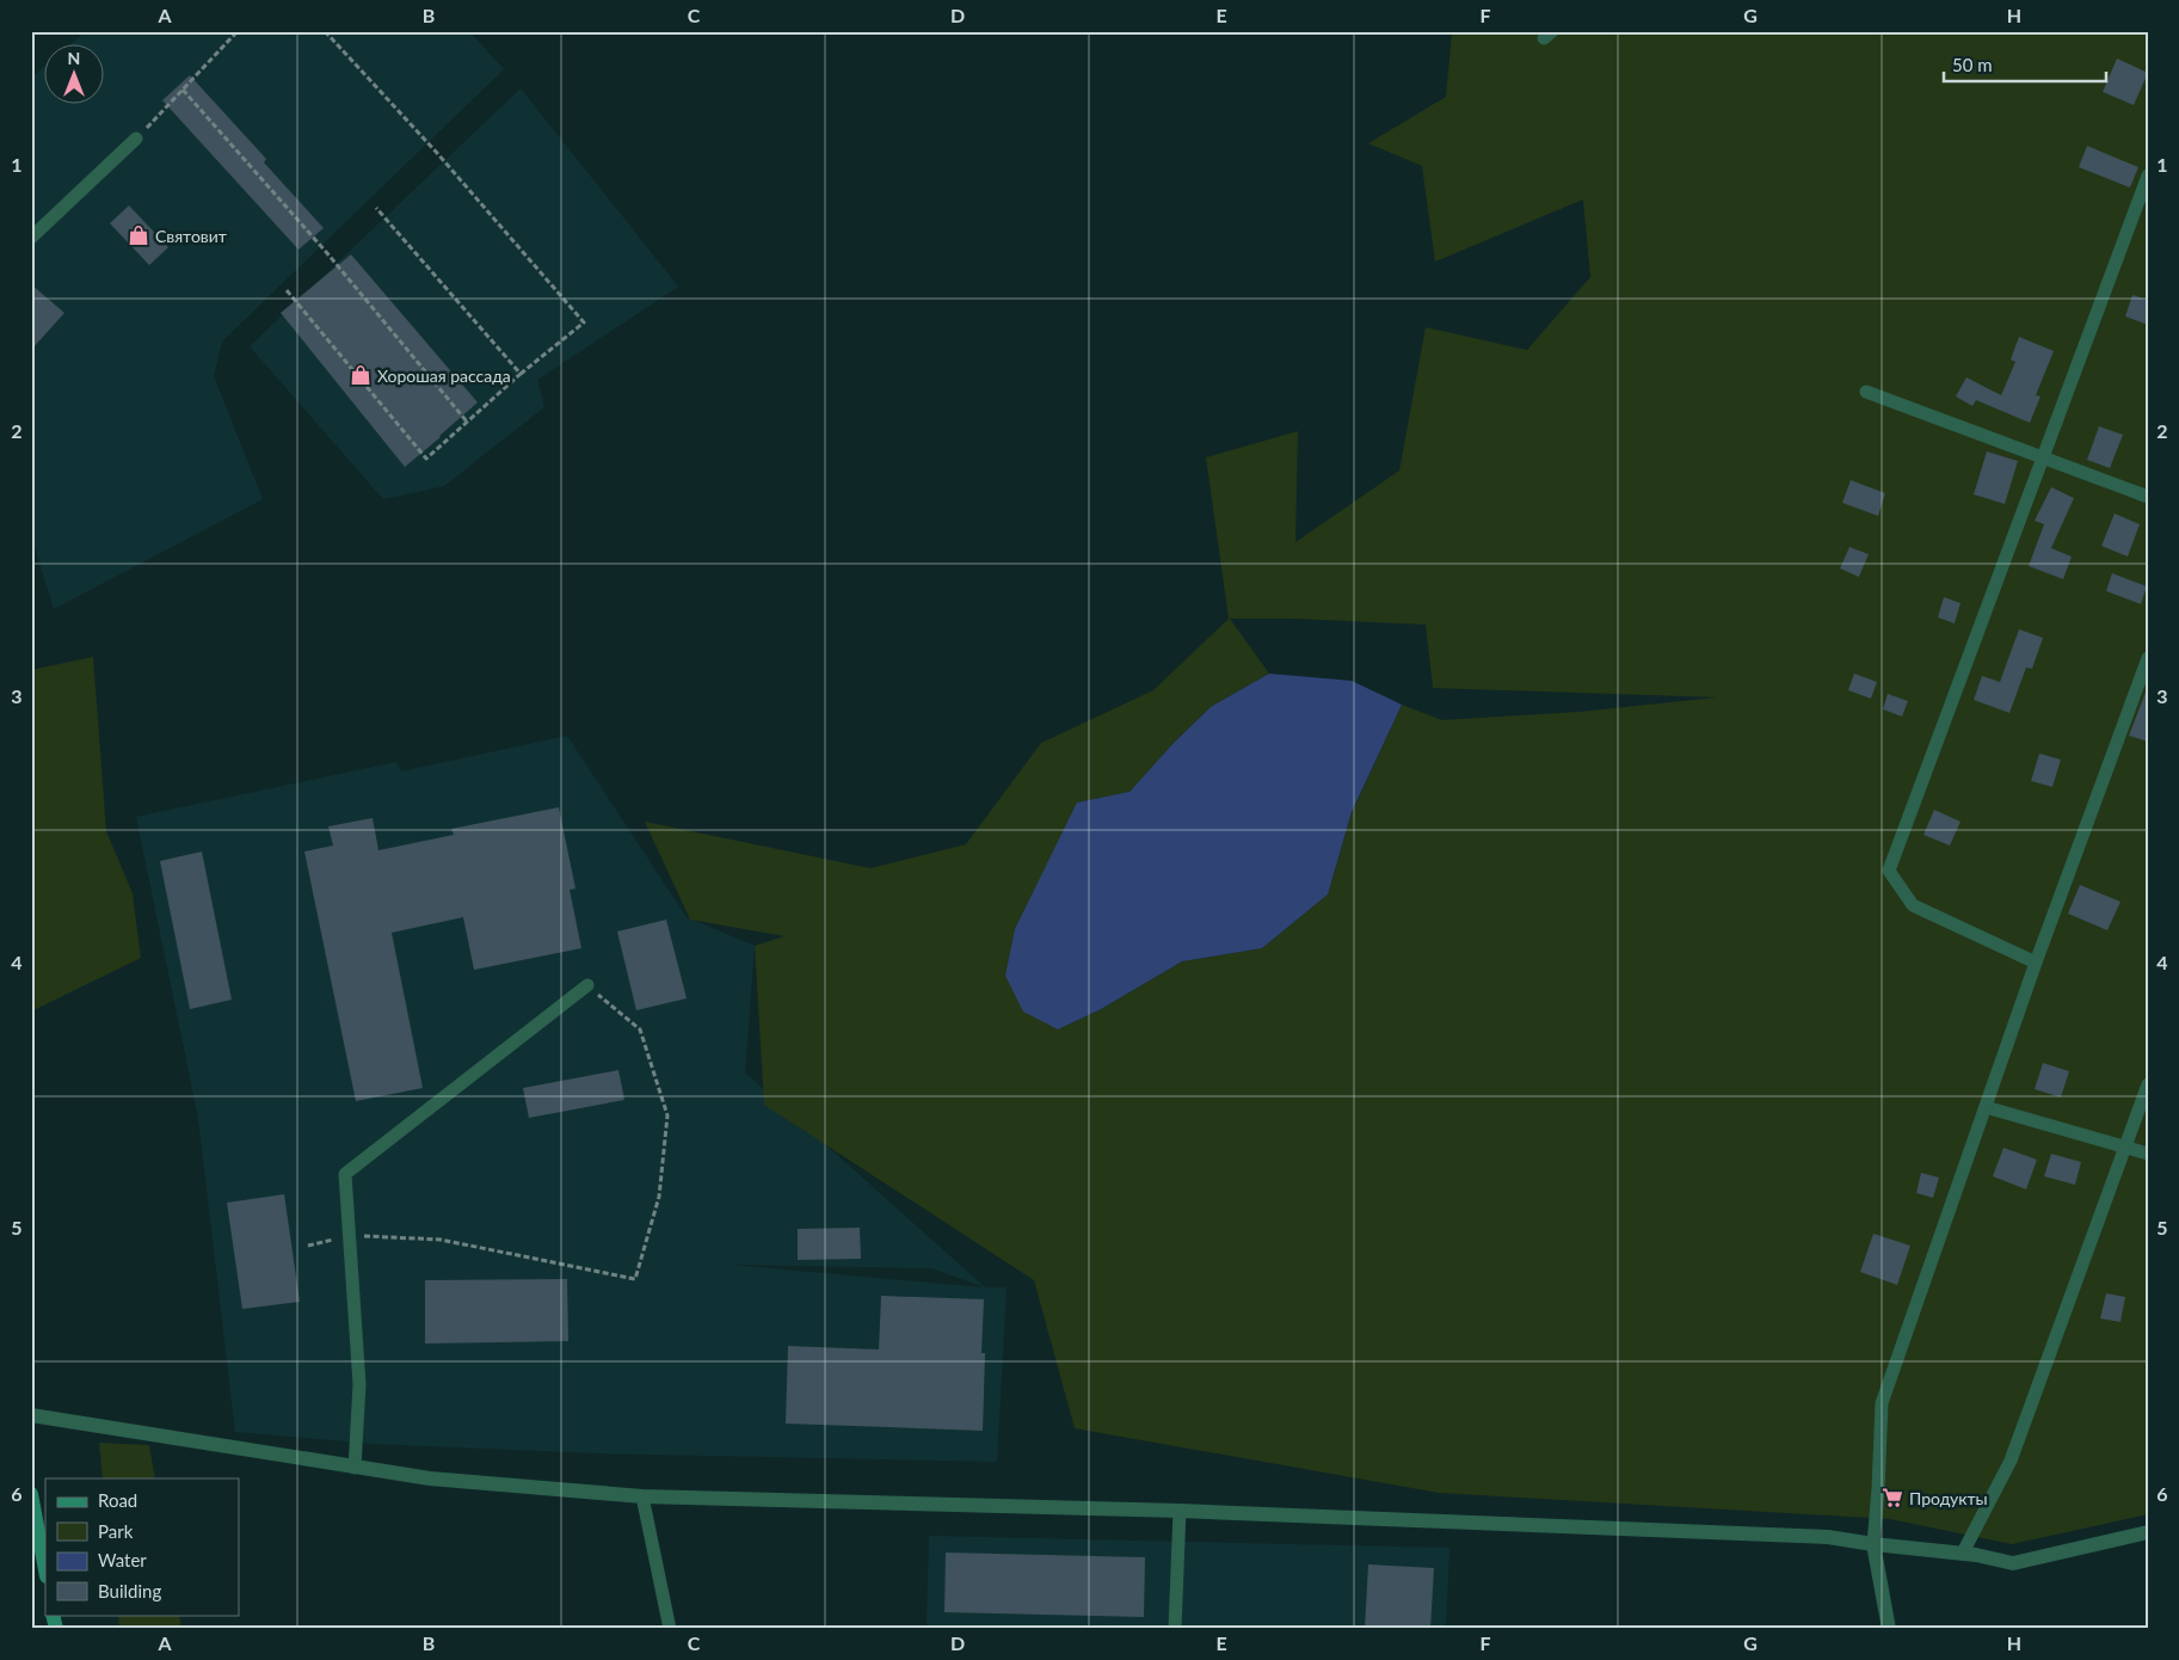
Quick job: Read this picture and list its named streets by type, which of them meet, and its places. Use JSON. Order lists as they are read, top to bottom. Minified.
{"places":{"shop":["Святовит","Хорошая рассада"],"supermarket":["Продукты"]},"legend":["Road","Park","Water","Building"],"scale_bar":"50 m","north":"top","grid":{"columns":["A","B","C","D","E","F","G","H"],"rows":["1","2","3","4","5","6"]}}
